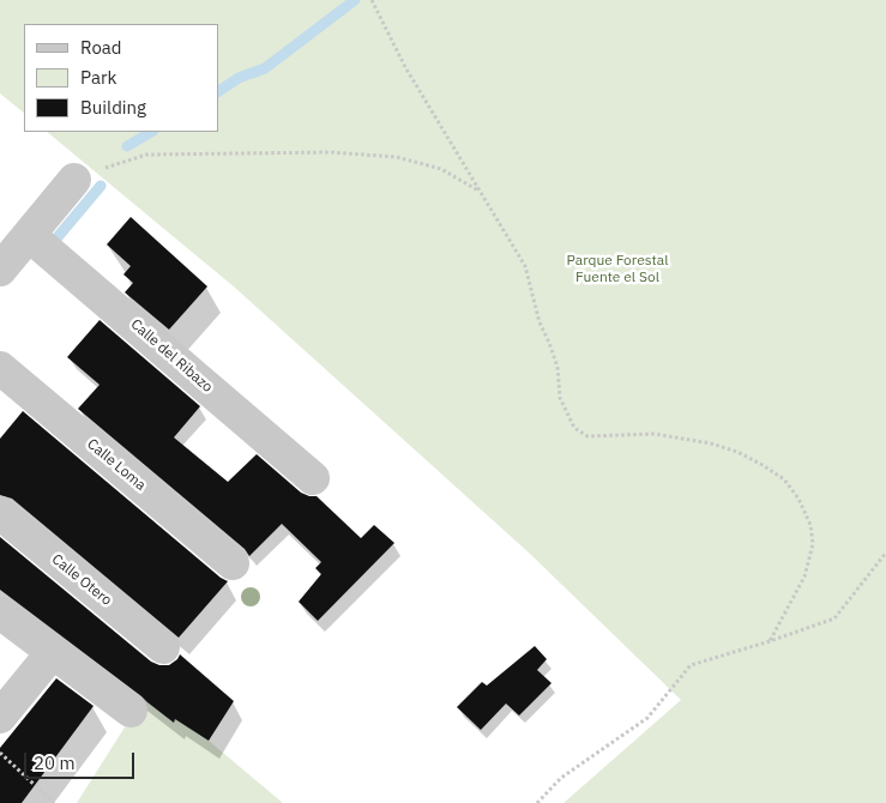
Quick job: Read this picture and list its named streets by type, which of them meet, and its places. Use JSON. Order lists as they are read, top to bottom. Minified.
{"streets":{"street":["Calle del Ribazo","Calle Loma","Calle Otero"]},"parks":["Parque Forestal Fuente el Sol"],"legend":["Road","Park","Building"],"scale_bar":"20 m"}
